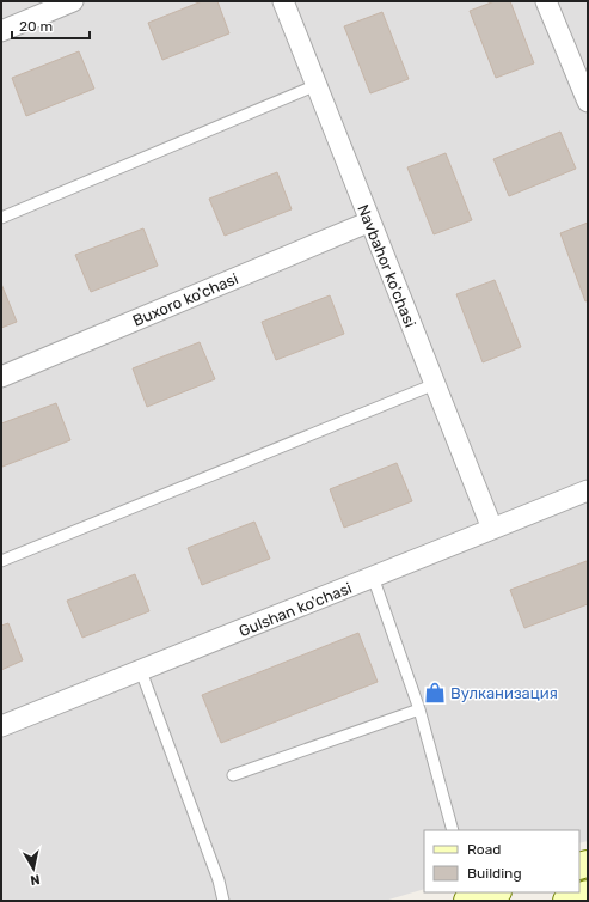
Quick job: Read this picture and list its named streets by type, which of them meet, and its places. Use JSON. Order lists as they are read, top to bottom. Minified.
{"streets":{"street":["Navbahor ko'chasi","Buxoro ko'chasi","Gulshan ko'chasi"]},"crossings":[["Navbahor ko'chasi","Buxoro ko'chasi"],["Navbahor ko'chasi","Gulshan ko'chasi"]],"places":{"shop":["Вулканизация"]},"legend":["Road","Building"],"scale_bar":"20 m","north":"bottom"}
